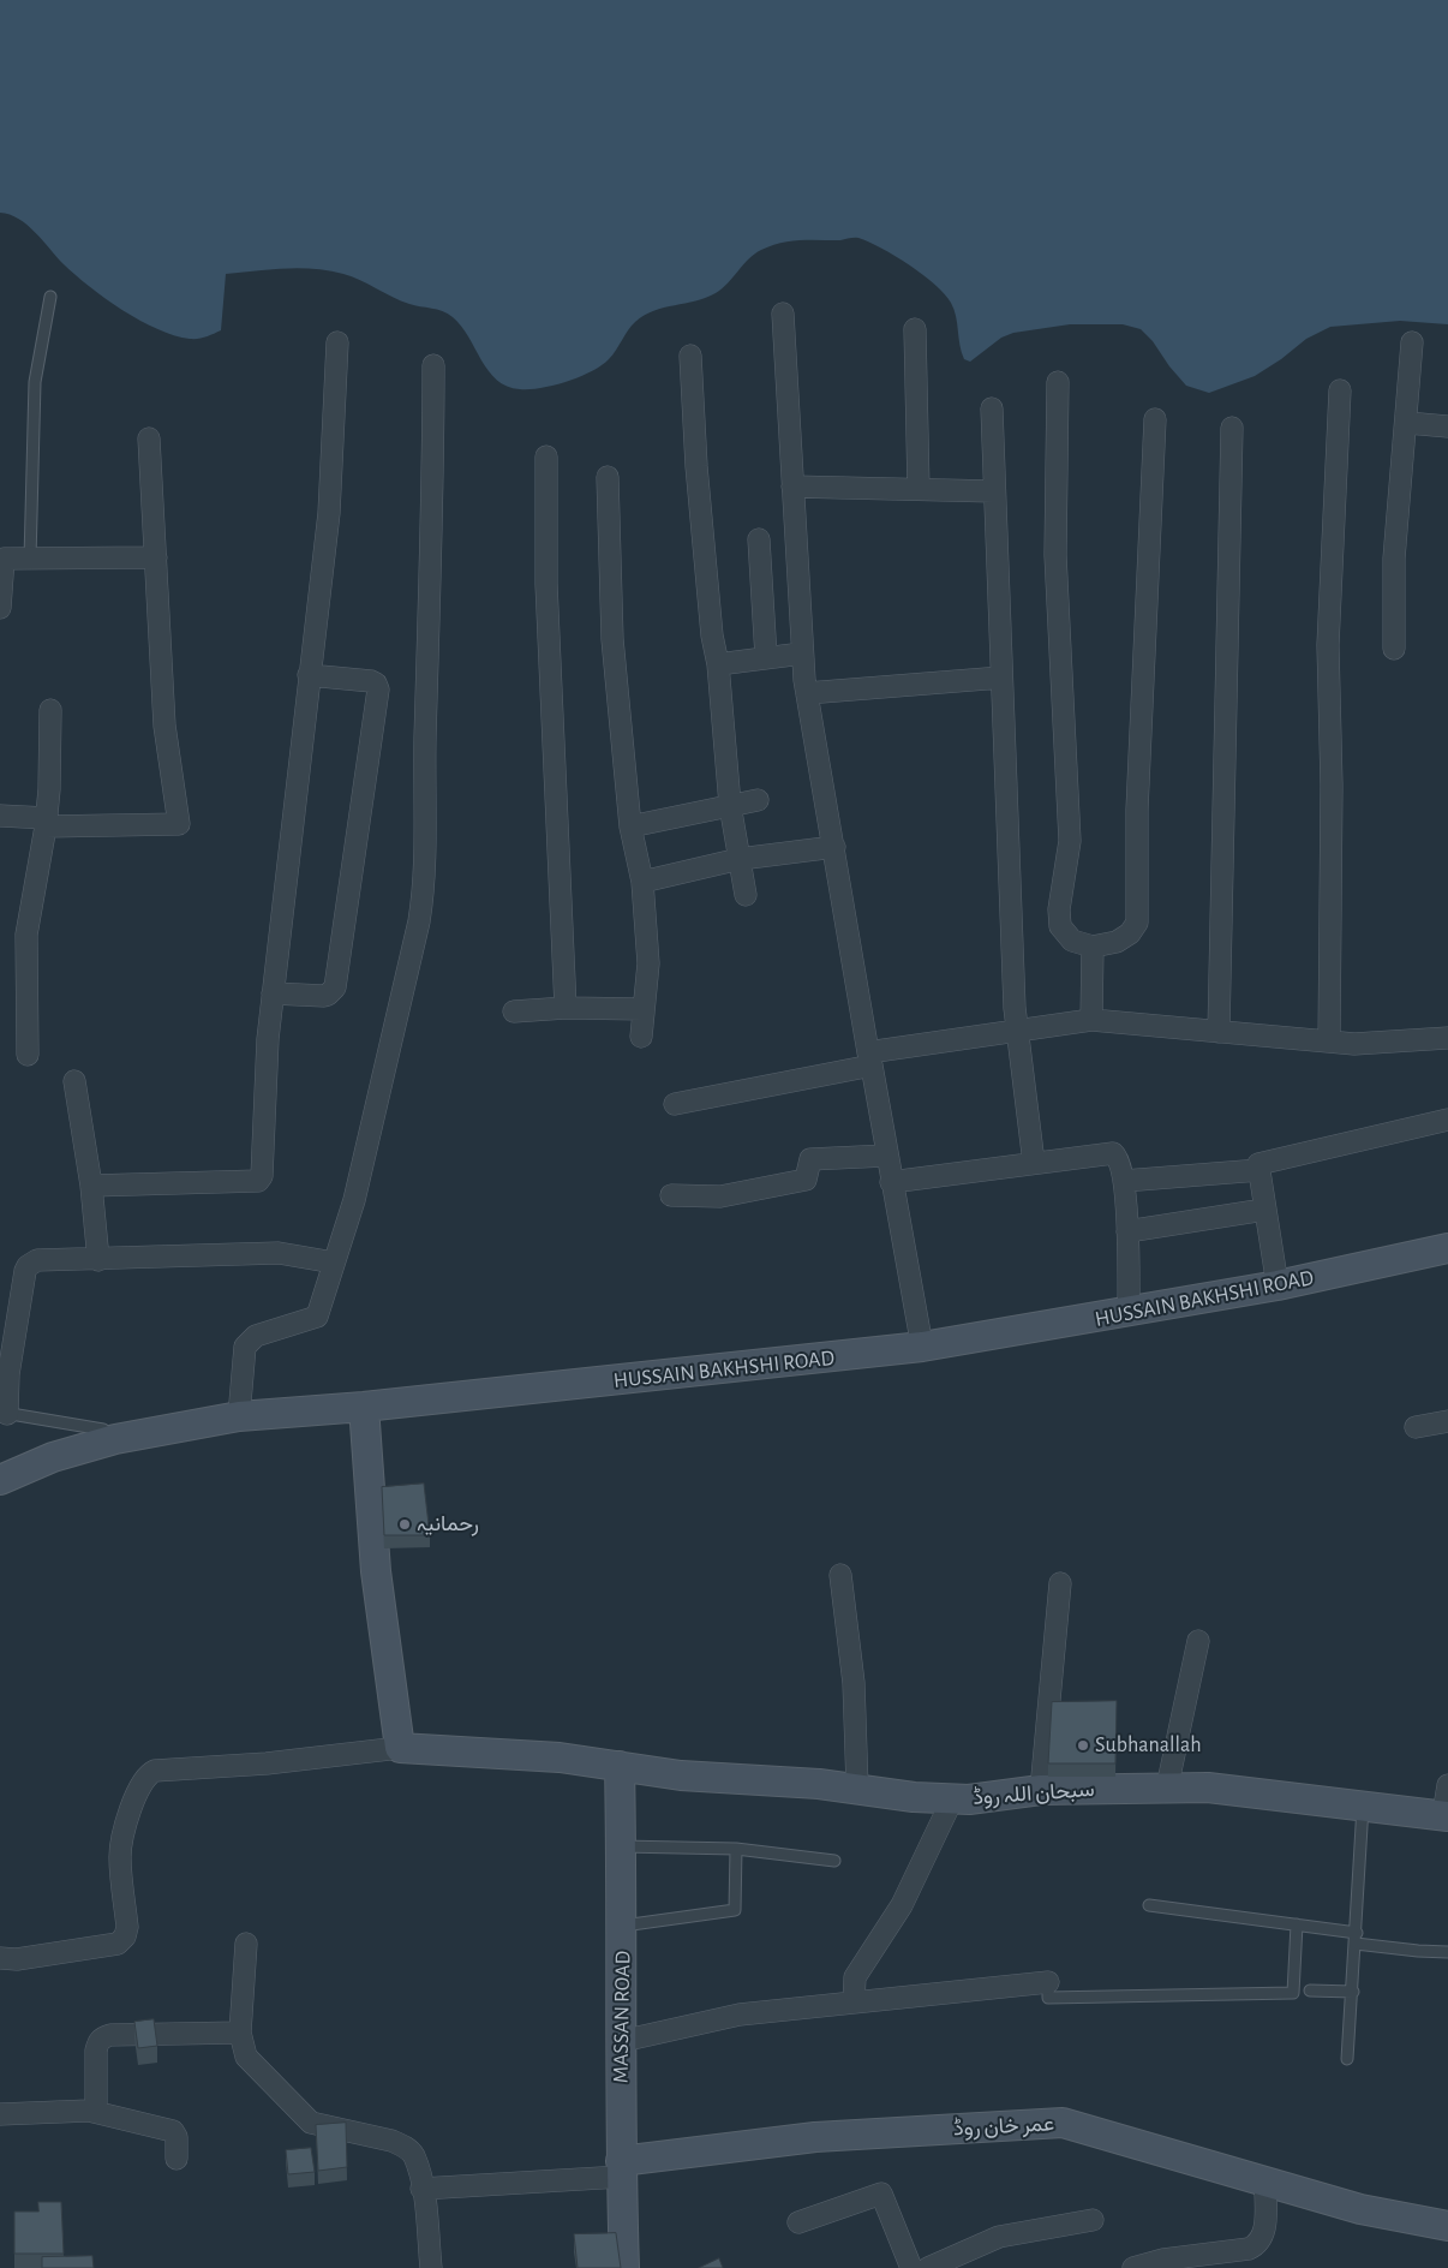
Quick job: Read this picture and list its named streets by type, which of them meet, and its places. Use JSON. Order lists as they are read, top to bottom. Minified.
{"streets":{"street":["HUSSAIN BAKHSHI ROAD","سبحان اللہ روڈ","MASSAN ROAD","عمر خان روڈ"]},"crossings":[["سبحان اللہ روڈ","MASSAN ROAD"],["MASSAN ROAD","عمر خان روڈ"]],"places":["رحمانیہ","Subhanallah"]}
